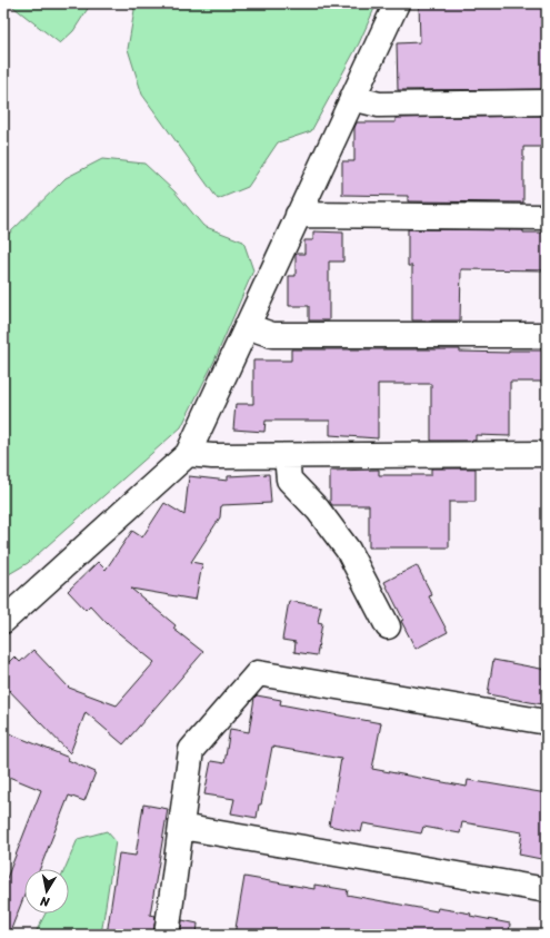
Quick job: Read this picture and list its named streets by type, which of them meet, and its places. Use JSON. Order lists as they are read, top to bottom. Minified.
{"north":"bottom"}
